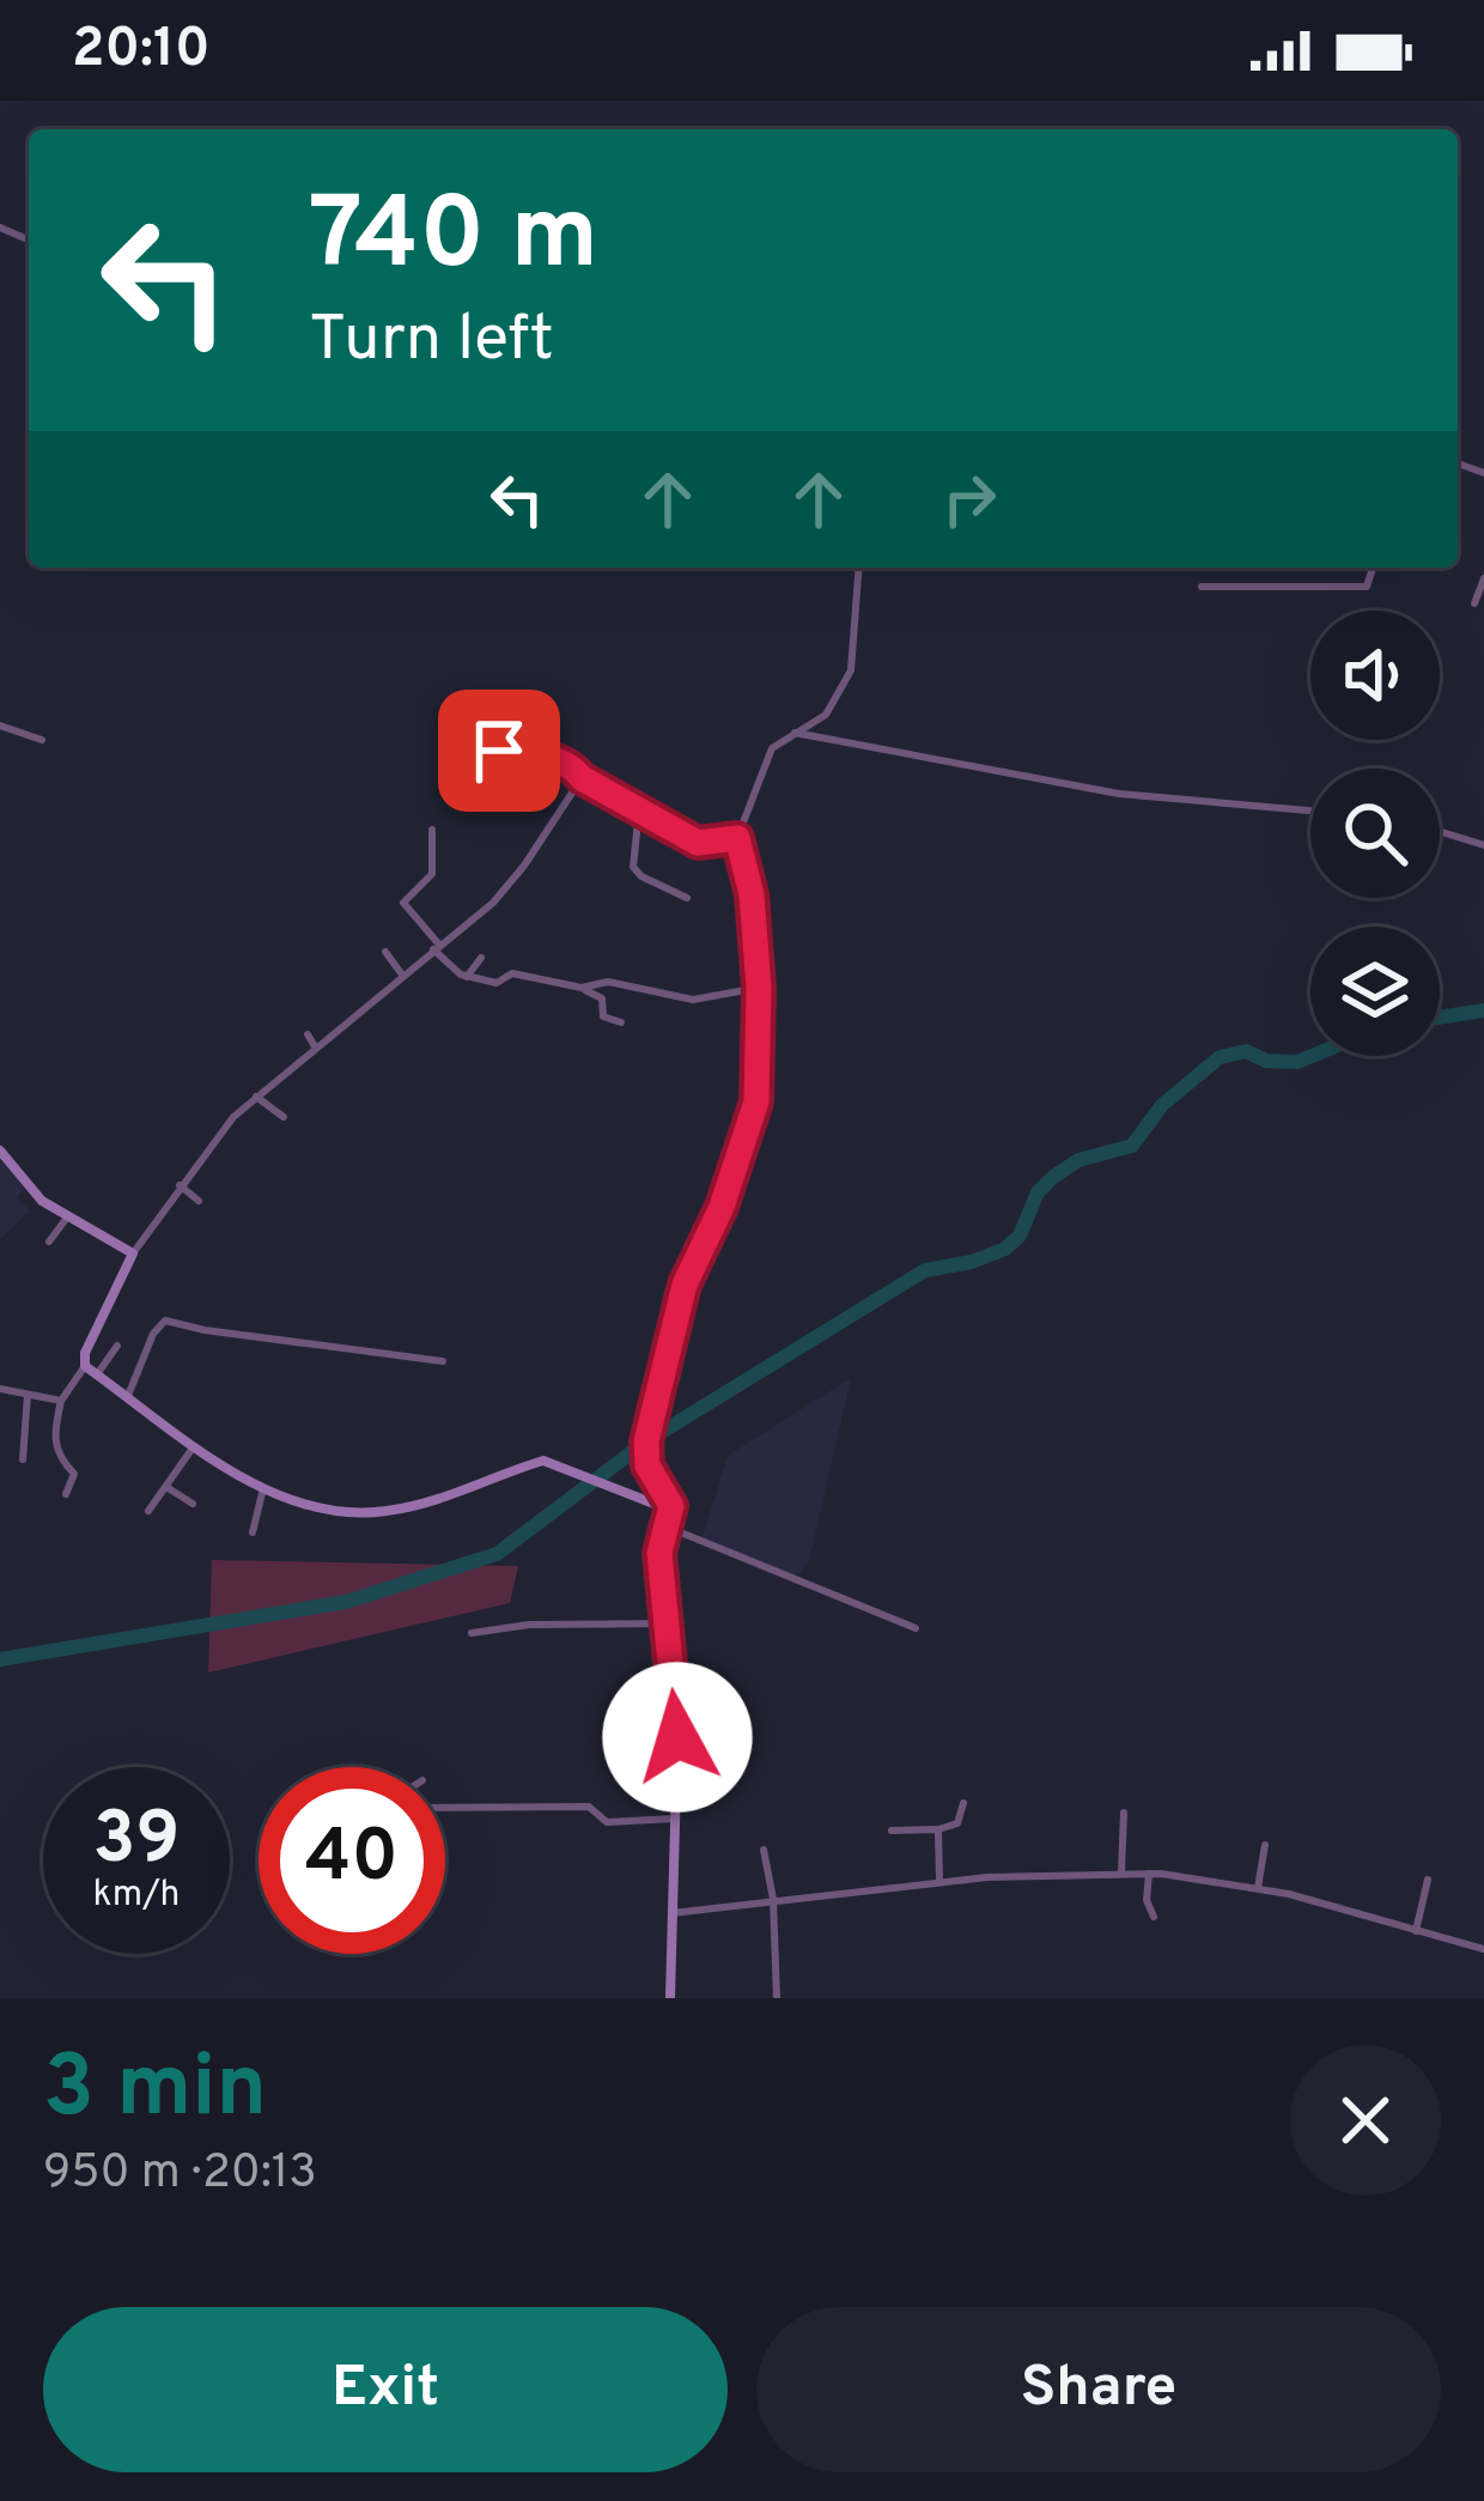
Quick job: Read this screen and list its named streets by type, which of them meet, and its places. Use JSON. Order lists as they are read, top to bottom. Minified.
{"page":{"status":"20:10","turn":["740 m","Turn left"],"speed":"39 km/h","limit":"40","heading":["3 min","950 m · 20:13"],"buttons":["Exit","Share"]}}
